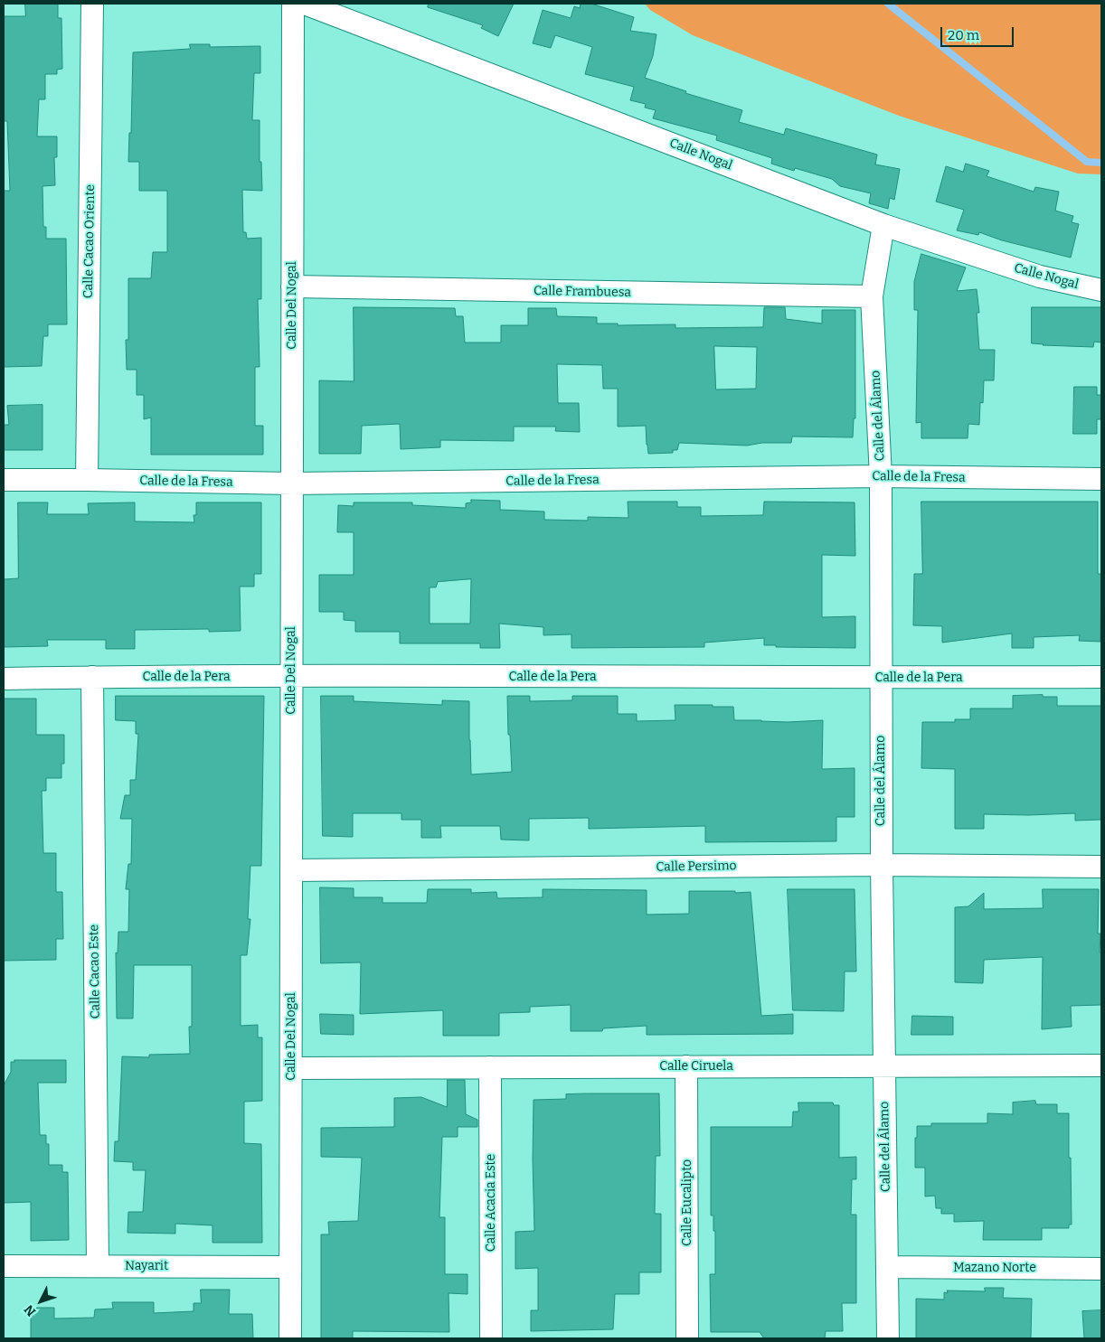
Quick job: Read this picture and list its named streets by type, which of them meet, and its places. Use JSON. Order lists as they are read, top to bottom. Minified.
{"streets":{"street":["Calle Nogal","Calle Cacao Oriente","Calle Frambuesa","Calle Del Nogal","Calle del Álamo","Calle de la Fresa","Calle de la Pera","Calle Persimo","Calle Cacao Este","Calle Ciruela","Calle Acacia Este","Calle Eucalipto","Nayarit","Mazano Norte"]},"crossings":[["Calle Nogal","Calle del Álamo"],["Calle Cacao Oriente","Calle de la Fresa"],["Calle Frambuesa","Calle Del Nogal"],["Calle Frambuesa","Calle del Álamo"],["Calle Del Nogal","Calle de la Fresa"],["Calle Del Nogal","Calle de la Pera"],["Calle Del Nogal","Calle Persimo"],["Calle Del Nogal","Calle Ciruela"],["Calle Del Nogal","Nayarit"],["Calle del Álamo","Calle de la Fresa"],["Calle del Álamo","Calle de la Pera"],["Calle del Álamo","Calle Persimo"],["Calle del Álamo","Calle Ciruela"],["Calle del Álamo","Mazano Norte"],["Calle de la Pera","Calle Cacao Este"],["Calle Cacao Este","Nayarit"],["Calle Ciruela","Calle Acacia Este"],["Calle Ciruela","Calle Eucalipto"]],"scale_bar":"20 m","north":"bottom left"}
